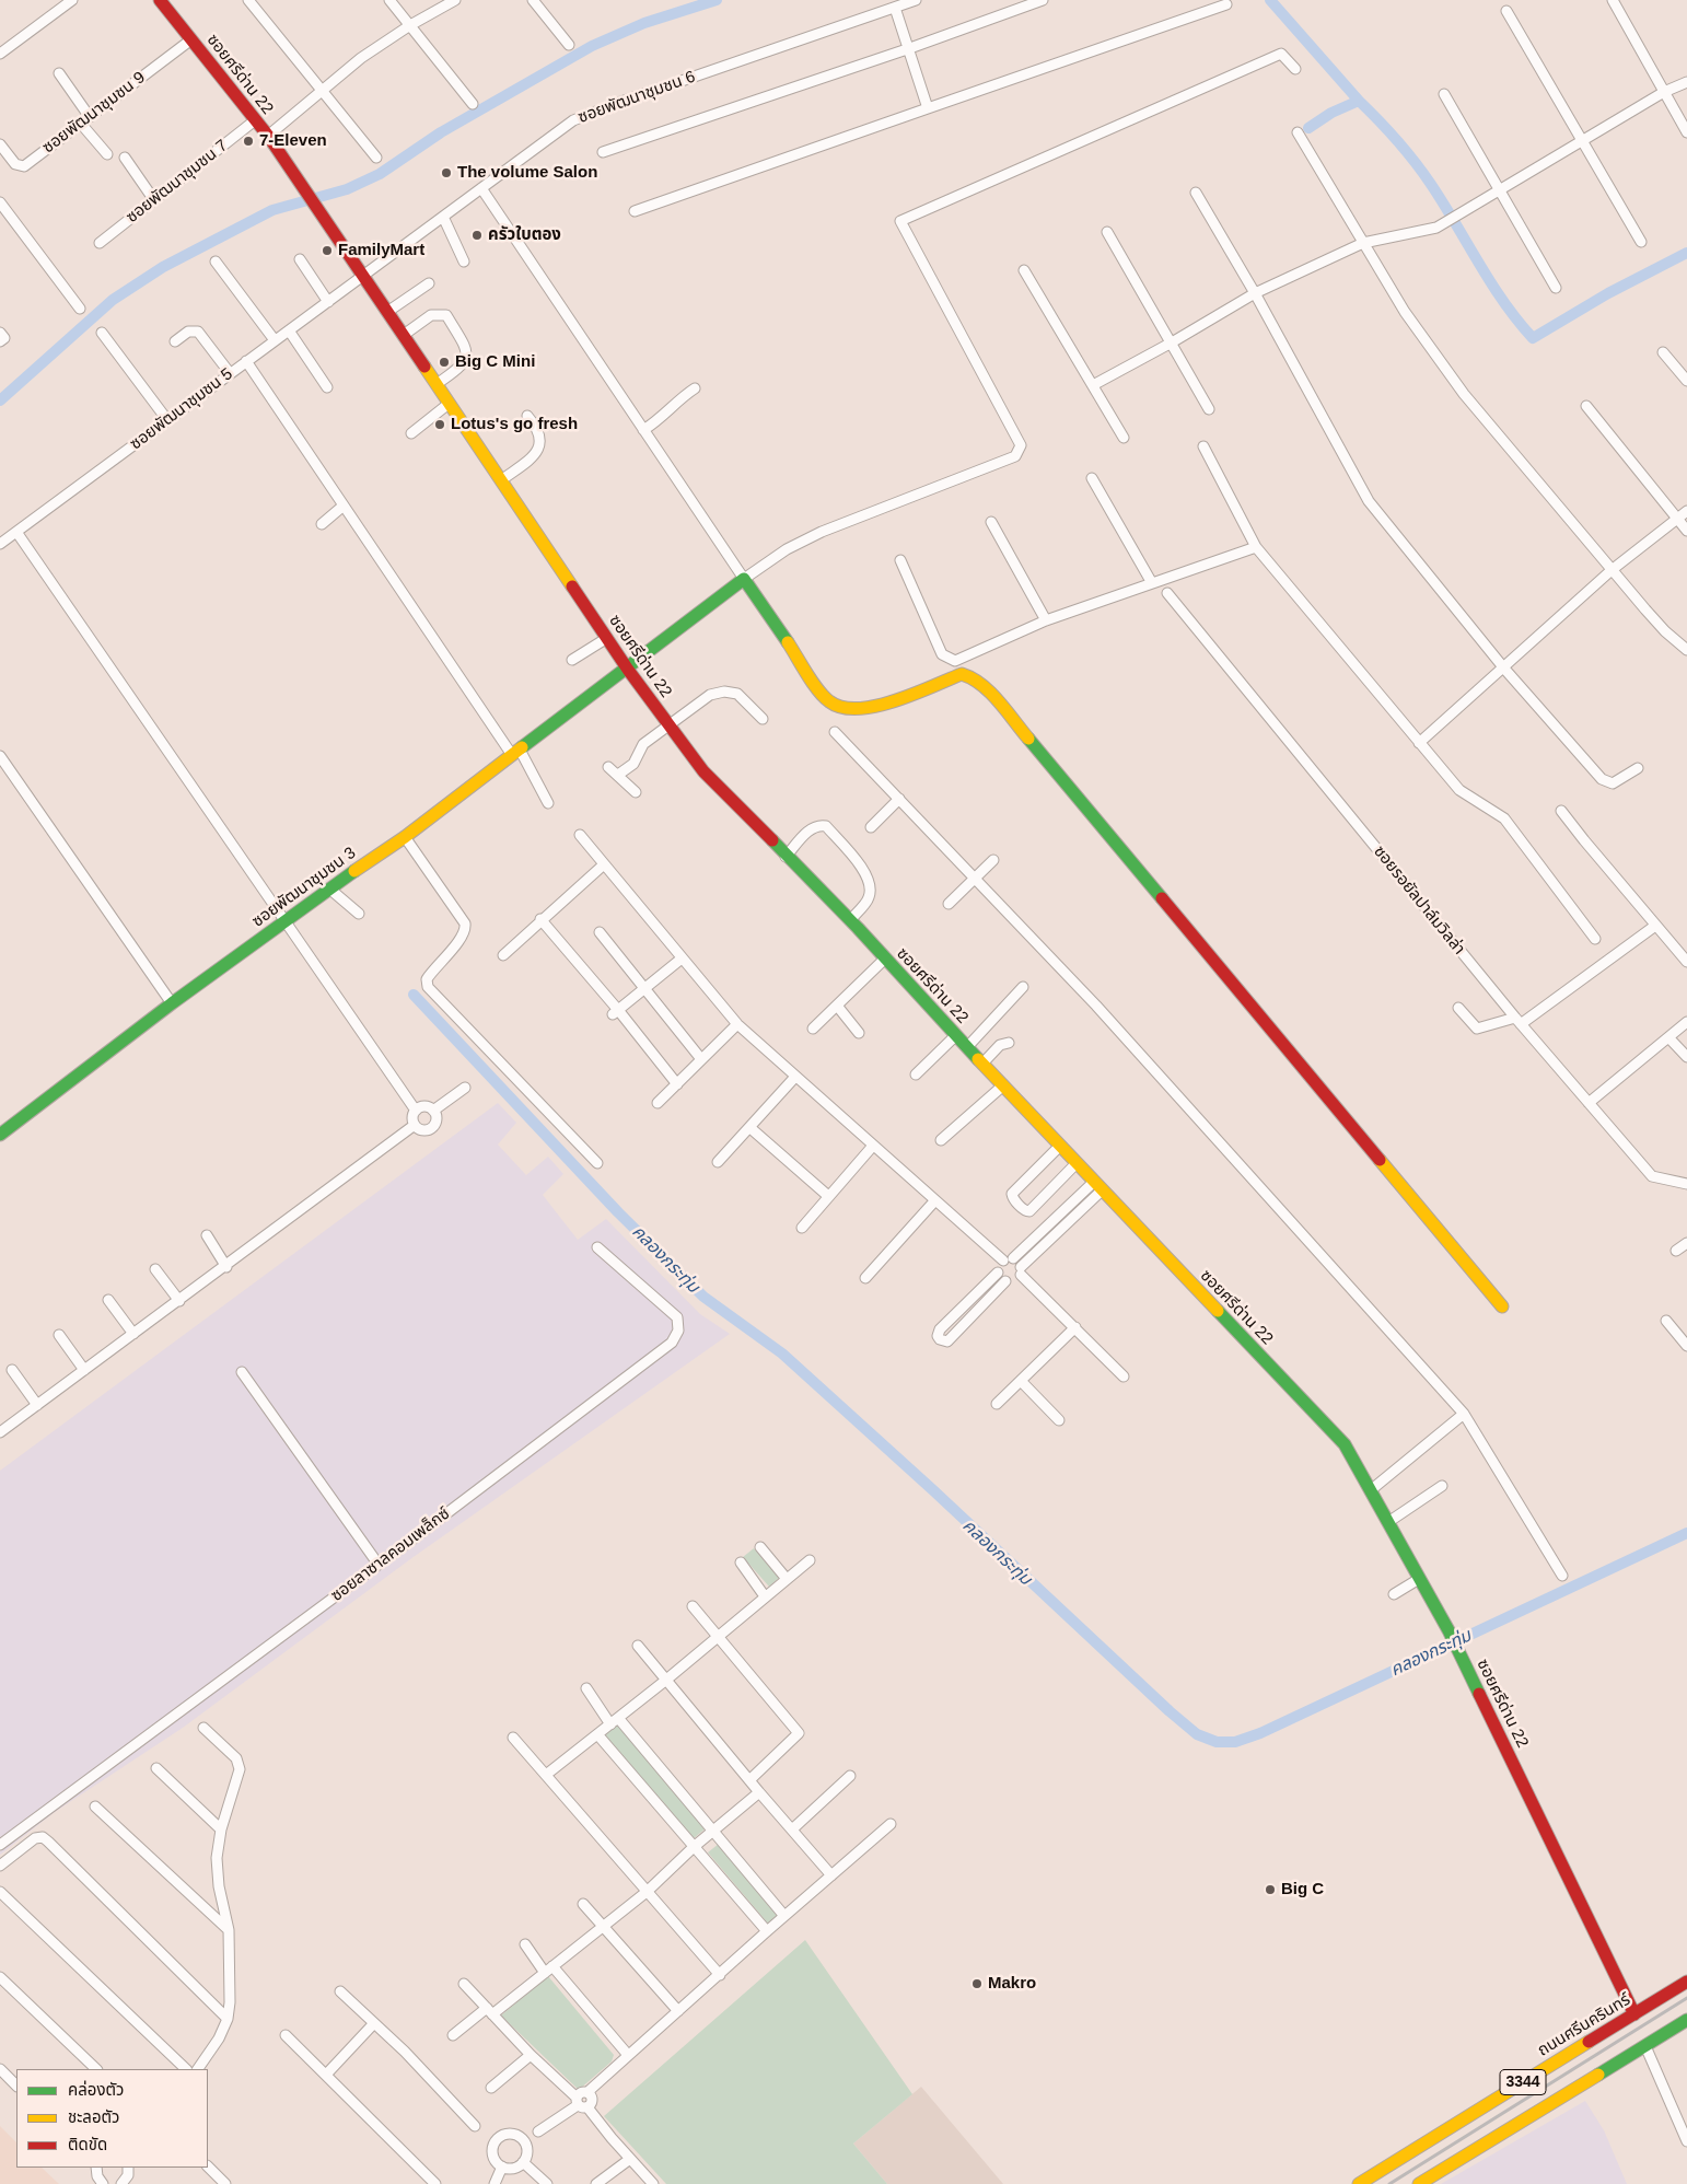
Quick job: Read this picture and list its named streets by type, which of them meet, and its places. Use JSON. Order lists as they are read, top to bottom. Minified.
{"streets":{"street":["ซอยศรีด่าน 22","ซอยพัฒนาชุมชน 6","ซอยพัฒนาชุมชน 9","ซอยพัฒนาชุมชน 7","ซอยพัฒนาชุมชน 5","ซอยพัฒนาชุมชน 3","ซอยรอยัลปาล์มวิลล่า","ซอยลาซาลคอมเพล็กซ์","ถนนศรีนครินทร์","3344"]},"crossings":[["ซอยศรีด่าน 22","ซอยพัฒนาชุมชน 6"],["ซอยศรีด่าน 22","ซอยพัฒนาชุมชน 9"],["ซอยศรีด่าน 22","ซอยพัฒนาชุมชน 7"],["ซอยศรีด่าน 22","ซอยพัฒนาชุมชน 5"],["ซอยศรีด่าน 22","ซอยพัฒนาชุมชน 3"],["ซอยศรีด่าน 22","ถนนศรีนครินทร์"],["ซอยพัฒนาชุมชน 6","ซอยพัฒนาชุมชน 5"]],"water":["คลองกระทุ่ม"],"places":["7-Eleven","The volume Salon","ครัวใบตอง","FamilyMart","Big C Mini","Lotus's go fresh","Big C","Makro"],"legend":["คล่องตัว","ชะลอตัว","ติดขัด"]}
